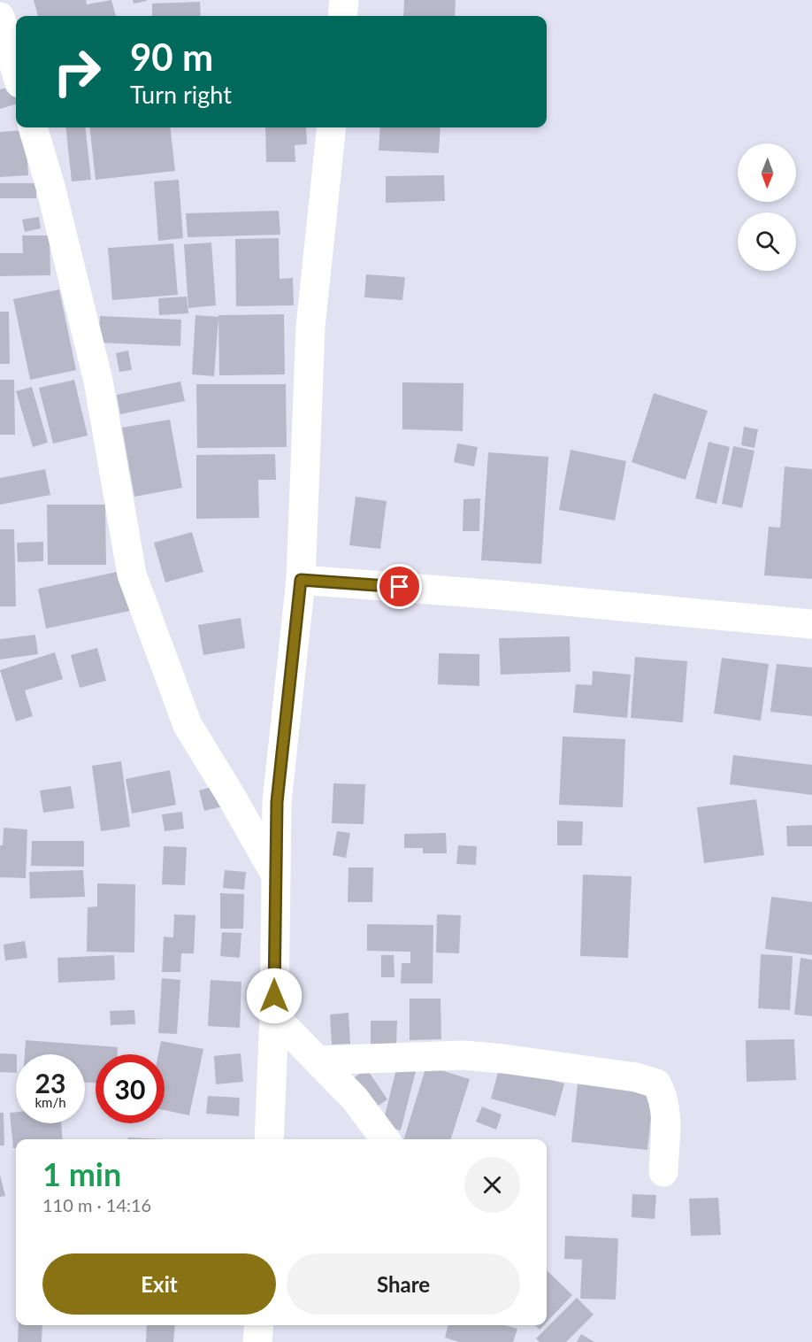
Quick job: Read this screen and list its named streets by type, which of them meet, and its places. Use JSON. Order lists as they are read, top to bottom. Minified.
{"north":"bottom","page":{"turn":["90 m","Turn right"],"speed":"23 km/h","limit":"30","heading":["1 min","110 m · 14:16"],"buttons":["Exit","Share"]}}
